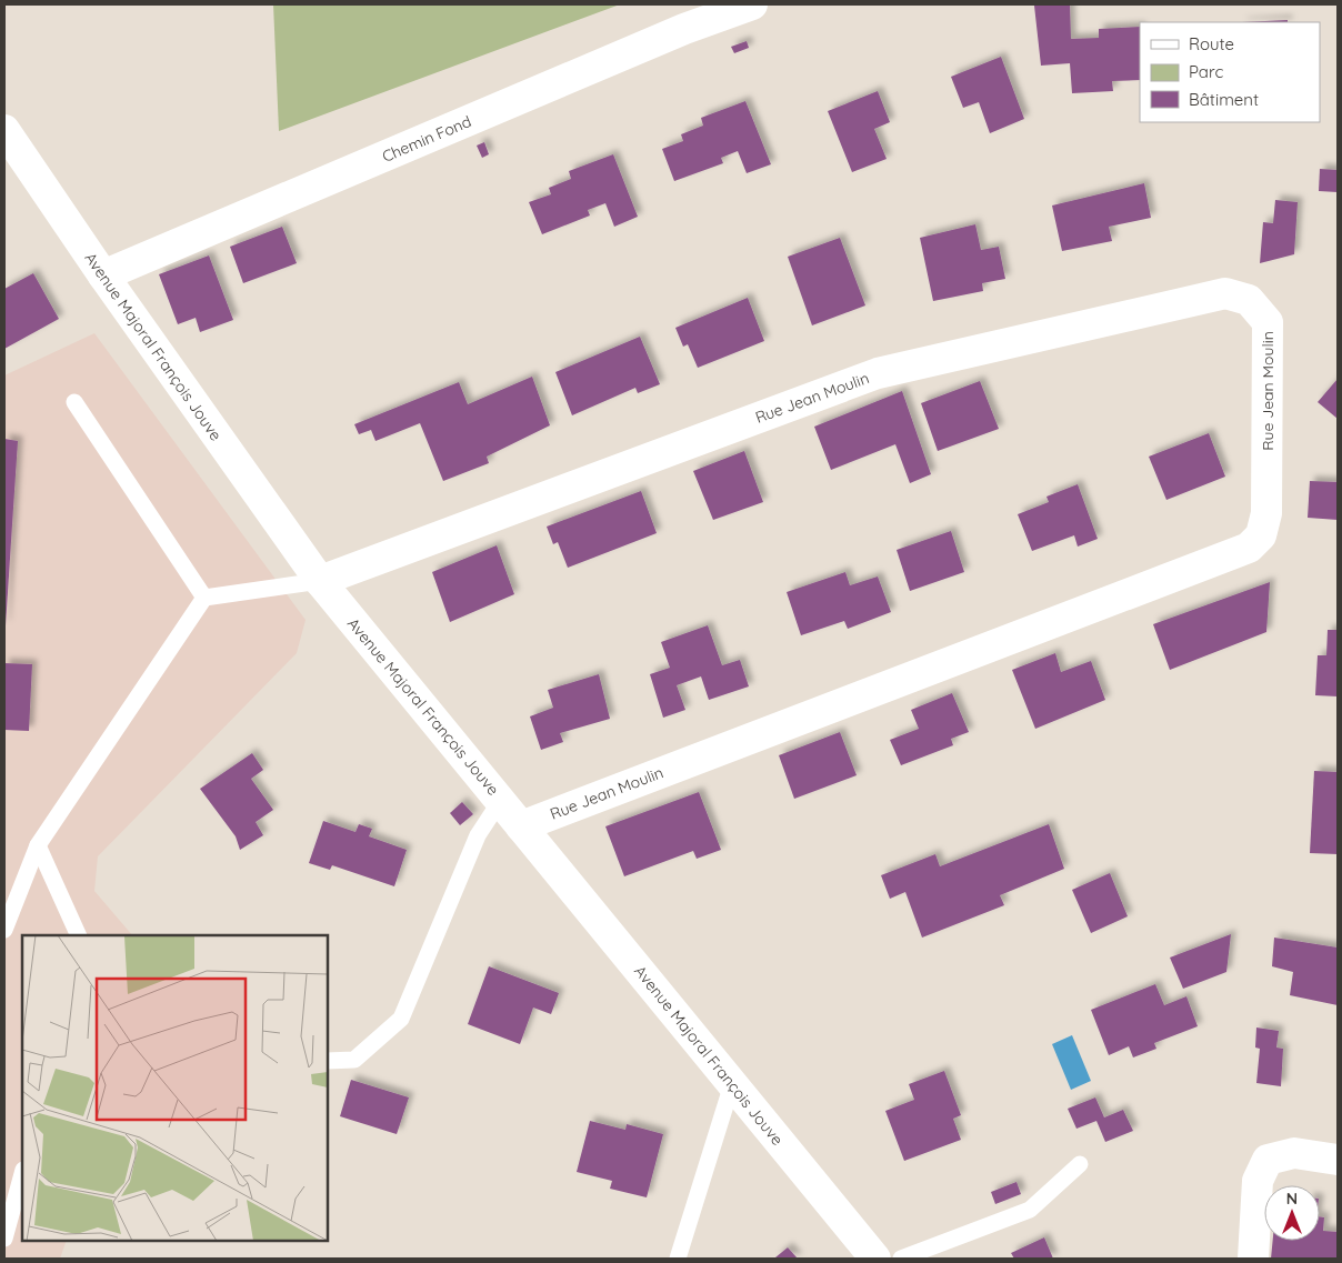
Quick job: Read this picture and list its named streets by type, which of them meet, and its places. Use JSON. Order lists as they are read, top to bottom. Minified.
{"streets":{"street":["Chemin Fond","Avenue Majoral François Jouve","Rue Jean Moulin"]},"crossings":[["Chemin Fond","Avenue Majoral François Jouve"],["Avenue Majoral François Jouve","Rue Jean Moulin"]],"legend":["Route","Parc","Bâtiment"],"north":"top"}
